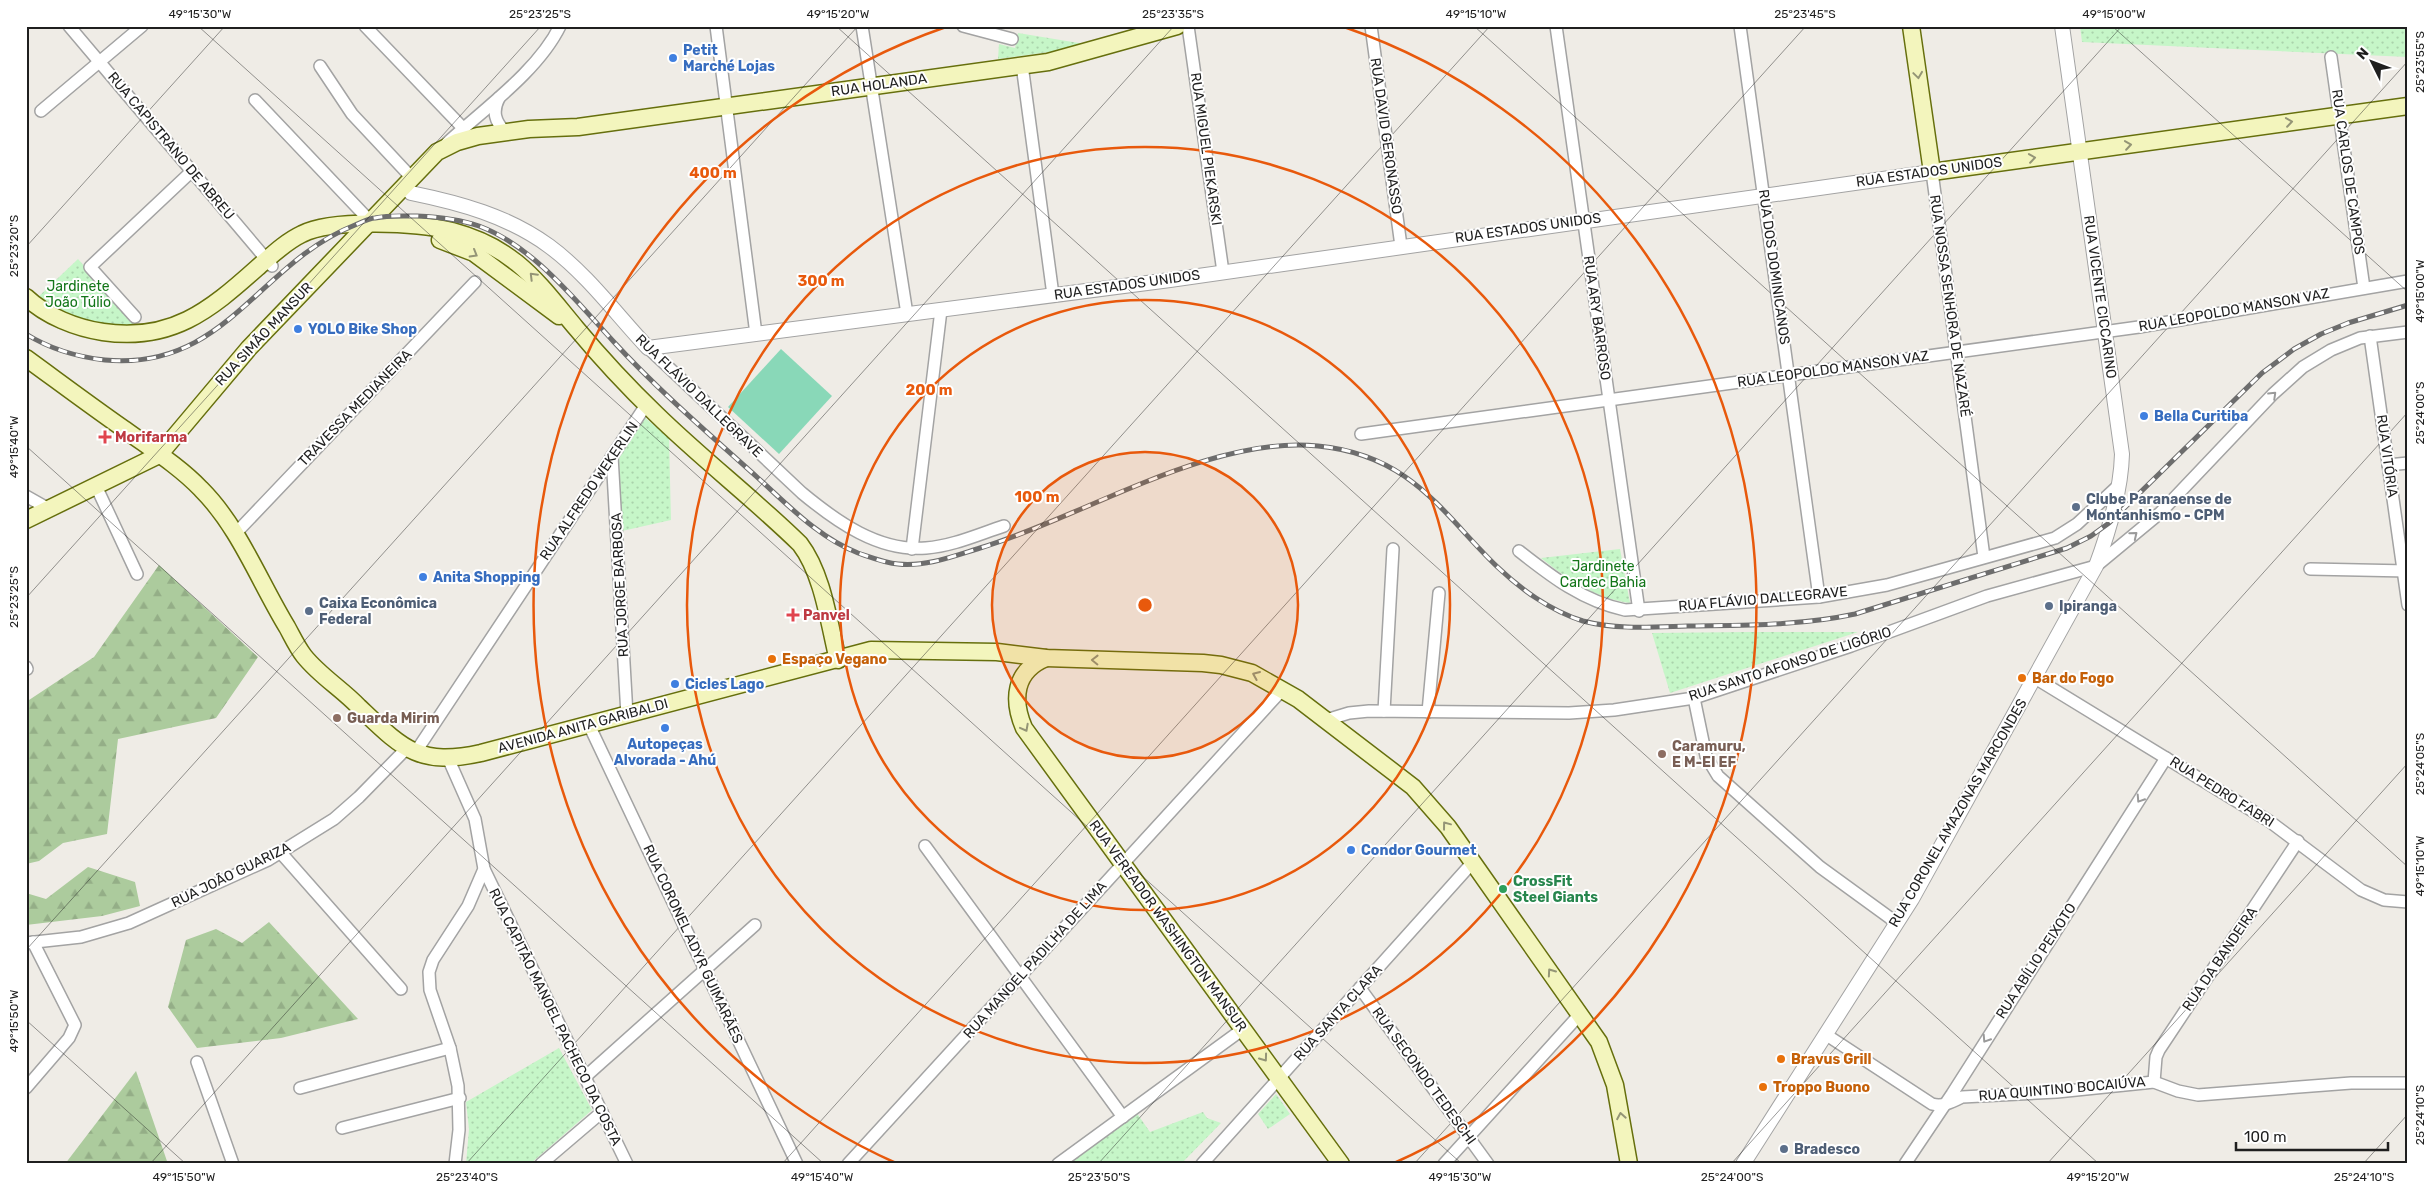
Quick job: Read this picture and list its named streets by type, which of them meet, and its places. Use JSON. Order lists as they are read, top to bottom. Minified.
{"streets":{"main road":["RUA HOLANDA","RUA ESTADOS UNIDOS","RUA NOSSA SENHORA DE NAZARÉ","RUA SIMÃO MANSUR","AVENIDA ANITA GARIBALDI","RUA VEREADOR WASHINGTON MANSUR"],"street":["RUA DAVID GERONASSO","RUA CAPISTRANO DE ABREU","RUA MIGUEL PIEKARSKI","RUA CARLOS DE CAMPOS","RUA DOS DOMINICANOS","RUA VICENTE CICCARINO","RUA LEOPOLDO MANSON VAZ","RUA ARY BARROSO","RUA FLÁVIO DALLEGRAVE","TRAVESSA MEDIANEIRA","RUA VITÓRIA","RUA ALFREDO WEKERLIN","RUA JORGE BARBOSA","RUA SANTO AFONSO DE LIGÓRIO","RUA PEDRO FABRI","RUA CORONEL AMAZONAS MARCONDES","RUA JOÃO GUARIZA","RUA CORONEL ADYR GUIMARÃES","RUA DA BANDEIRA","RUA MANOEL PADILHA DE LIMA","RUA ABÍLIO PEIXOTO","RUA SANTA CLARA","RUA CAPITÃO MANOEL PACHECO DA COSTA","RUA SECONDO TEDESCHI","RUA QUINTINO BOCAIÚVA"]},"crossings":[["RUA HOLANDA","RUA SIMÃO MANSUR"],["RUA DAVID GERONASSO","RUA ESTADOS UNIDOS"],["RUA MIGUEL PIEKARSKI","RUA ESTADOS UNIDOS"],["RUA ESTADOS UNIDOS","RUA CARLOS DE CAMPOS"],["RUA ESTADOS UNIDOS","RUA DOS DOMINICANOS"],["RUA ESTADOS UNIDOS","RUA VICENTE CICCARINO"],["RUA ESTADOS UNIDOS","RUA NOSSA SENHORA DE NAZARÉ"],["RUA ESTADOS UNIDOS","RUA ARY BARROSO"],["RUA ESTADOS UNIDOS","RUA FLÁVIO DALLEGRAVE"],["RUA CARLOS DE CAMPOS","RUA LEOPOLDO MANSON VAZ"],["RUA DOS DOMINICANOS","RUA LEOPOLDO MANSON VAZ"],["RUA DOS DOMINICANOS","RUA FLÁVIO DALLEGRAVE"],["RUA VICENTE CICCARINO","RUA LEOPOLDO MANSON VAZ"],["RUA VICENTE CICCARINO","RUA FLÁVIO DALLEGRAVE"],["RUA VICENTE CICCARINO","RUA SANTO AFONSO DE LIGÓRIO"],["RUA VICENTE CICCARINO","RUA CORONEL AMAZONAS MARCONDES"],["RUA NOSSA SENHORA DE NAZARÉ","RUA LEOPOLDO MANSON VAZ"],["RUA NOSSA SENHORA DE NAZARÉ","RUA FLÁVIO DALLEGRAVE"],["RUA LEOPOLDO MANSON VAZ","RUA ARY BARROSO"],["RUA ARY BARROSO","RUA FLÁVIO DALLEGRAVE"],["RUA SIMÃO MANSUR","RUA FLÁVIO DALLEGRAVE"],["RUA SIMÃO MANSUR","AVENIDA ANITA GARIBALDI"],["TRAVESSA MEDIANEIRA","AVENIDA ANITA GARIBALDI"],["RUA VITÓRIA","RUA CORONEL AMAZONAS MARCONDES"],["RUA ALFREDO WEKERLIN","RUA JORGE BARBOSA"],["RUA ALFREDO WEKERLIN","AVENIDA ANITA GARIBALDI"],["RUA ALFREDO WEKERLIN","RUA JOÃO GUARIZA"],["RUA JORGE BARBOSA","AVENIDA ANITA GARIBALDI"],["RUA SANTO AFONSO DE LIGÓRIO","AVENIDA ANITA GARIBALDI"],["RUA SANTO AFONSO DE LIGÓRIO","RUA CORONEL AMAZONAS MARCONDES"],["AVENIDA ANITA GARIBALDI","RUA JOÃO GUARIZA"],["AVENIDA ANITA GARIBALDI","RUA VEREADOR WASHINGTON MANSUR"],["AVENIDA ANITA GARIBALDI","RUA CORONEL ADYR GUIMARÃES"],["AVENIDA ANITA GARIBALDI","RUA MANOEL PADILHA DE LIMA"],["AVENIDA ANITA GARIBALDI","RUA SANTA CLARA"],["AVENIDA ANITA GARIBALDI","RUA CAPITÃO MANOEL PACHECO DA COSTA"],["RUA PEDRO FABRI","RUA CORONEL AMAZONAS MARCONDES"],["RUA PEDRO FABRI","RUA DA BANDEIRA"],["RUA PEDRO FABRI","RUA ABÍLIO PEIXOTO"],["RUA VEREADOR WASHINGTON MANSUR","RUA MANOEL PADILHA DE LIMA"],["RUA VEREADOR WASHINGTON MANSUR","RUA SANTA CLARA"],["RUA DA BANDEIRA","RUA QUINTINO BOCAIÚVA"],["RUA ABÍLIO PEIXOTO","RUA QUINTINO BOCAIÚVA"],["RUA SANTA CLARA","RUA SECONDO TEDESCHI"]],"one_way":["RUA VEREADOR WASHINGTON MANSUR","RUA ABÍLIO PEIXOTO"],"parks":["Jardinete João Túlio","Jardinete Cardec Bahia"],"places":{"other":["Petit Marché Lojas","YOLO Bike Shop","Bella Curitiba","Clube Paranaense de Montanhismo - CPM","Anita Shopping","Ipiranga","Caixa Econômica Federal","Espaço Vegano","Bar do Fogo","Cicles Lago","Guarda Mirim","Autopeças Alvorada - Ahú","Caramuru, E M-EI EF","Condor Gourmet","CrossFit Steel Giants","Bravus Grill","Troppo Buono","Bradesco"],"health":["Morifarma","Panvel"]},"scale_bar":"100 m","north":"top left","coordinates":["49°15'30\"W","25°23'25\"S","49°15'20\"W","25°23'35\"S","49°15'10\"W","25°23'45\"S","49°15'00\"W","25°23'55\"S","25°23'20\"S","25°24'00\"S","49°15'40\"W","25°24'05\"S","49°15'50\"W","25°24'10\"S","25°23'40\"S","25°23'50\"S"],"rings":["400 m","300 m","200 m","100 m"]}
